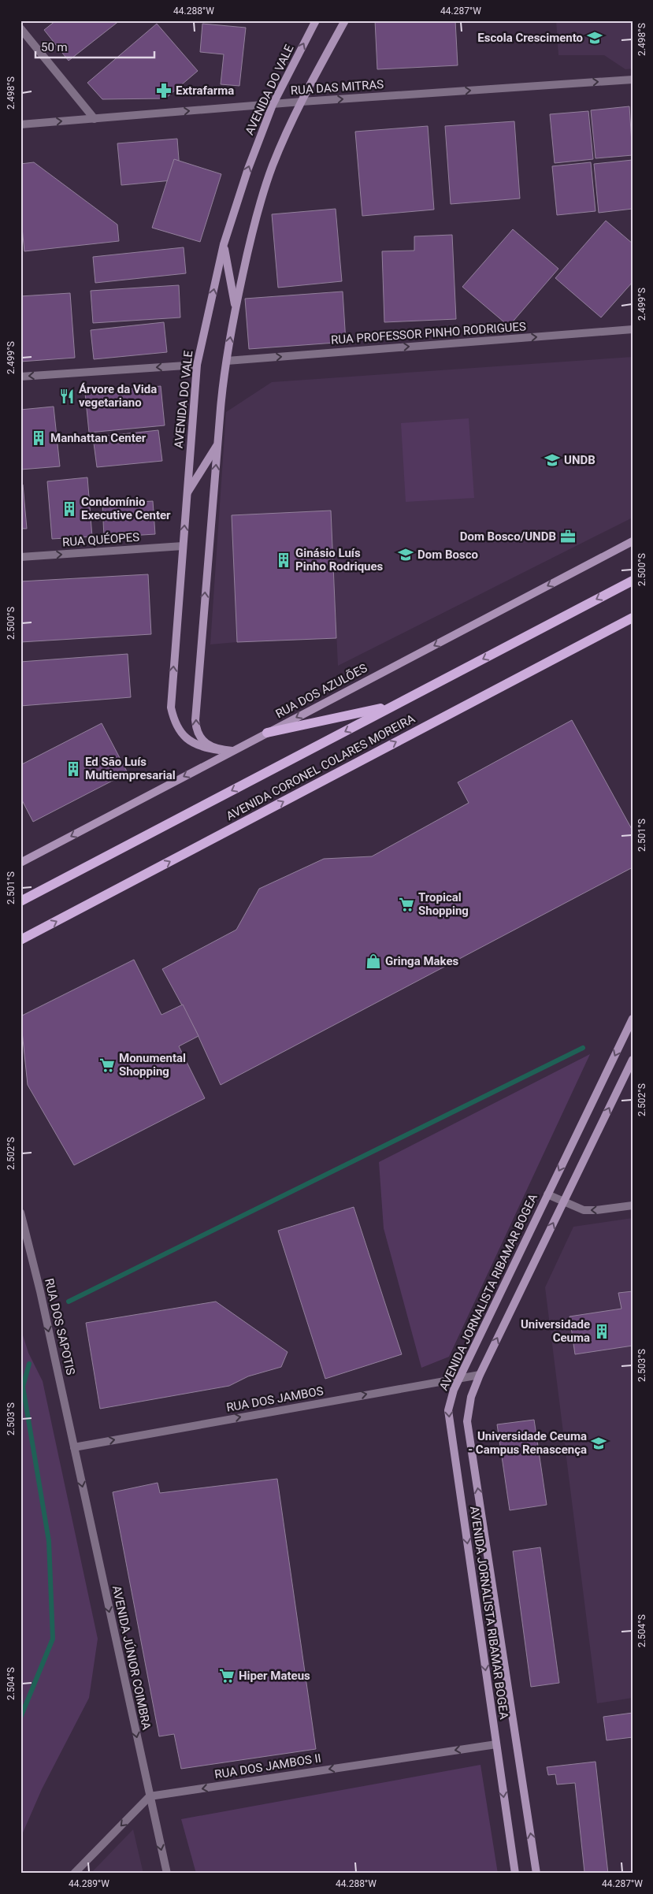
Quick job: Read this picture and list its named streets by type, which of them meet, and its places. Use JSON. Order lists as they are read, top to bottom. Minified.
{"streets":{"main road":["AVENIDA DO VALE","RUA DOS AZULÕES","AVENIDA CORONEL COLARES MOREIRA","AVENIDA JORNALISTA RIBAMAR BOGEA"],"street":["RUA DAS MITRAS","RUA PROFESSOR PINHO RODRIGUES","RUA QUÉOPES","RUA DOS SAPOTIS","RUA DOS JAMBOS","AVENIDA JÚNIOR COIMBRA","RUA DOS JAMBOS II"]},"crossings":[["RUA DAS MITRAS","AVENIDA DO VALE"],["AVENIDA DO VALE","RUA PROFESSOR PINHO RODRIGUES"],["AVENIDA DO VALE","RUA QUÉOPES"],["AVENIDA DO VALE","RUA DOS AZULÕES"],["AVENIDA JORNALISTA RIBAMAR BOGEA","RUA DOS JAMBOS"],["AVENIDA JORNALISTA RIBAMAR BOGEA","RUA DOS JAMBOS II"],["RUA DOS SAPOTIS","RUA DOS JAMBOS"],["RUA DOS SAPOTIS","AVENIDA JÚNIOR COIMBRA"],["RUA DOS JAMBOS","AVENIDA JÚNIOR COIMBRA"],["AVENIDA JÚNIOR COIMBRA","RUA DOS JAMBOS II"]],"one_way":["RUA DAS MITRAS","RUA PROFESSOR PINHO RODRIGUES","RUA QUÉOPES","RUA DOS AZULÕES","RUA DOS SAPOTIS","RUA DOS JAMBOS","AVENIDA JÚNIOR COIMBRA","RUA DOS JAMBOS II"],"places":{"school or university":["Escola Crescimento","UNDB","Dom Bosco","Universidade Ceuma - Campus Renascença"],"pharmacy":["Extrafarma"],"restaurant":["Árvore da Vida vegetariano"],"building":["Manhattan Center","Condomínio Executive Center","Ginásio Luís Pinho Rodriques","Ed São Luís Multiempresarial","Universidade Ceuma"],"office":["Dom Bosco/UNDB"],"supermarket":["Tropical Shopping","Monumental Shopping","Hiper Mateus"],"shop":["Gringa Makes"]},"scale_bar":"50 m","coordinates":["44.288°W","44.287°W","2.498°S","2.499°S","2.500°S","2.501°S","2.502°S","2.503°S","2.504°S","44.289°W"]}
